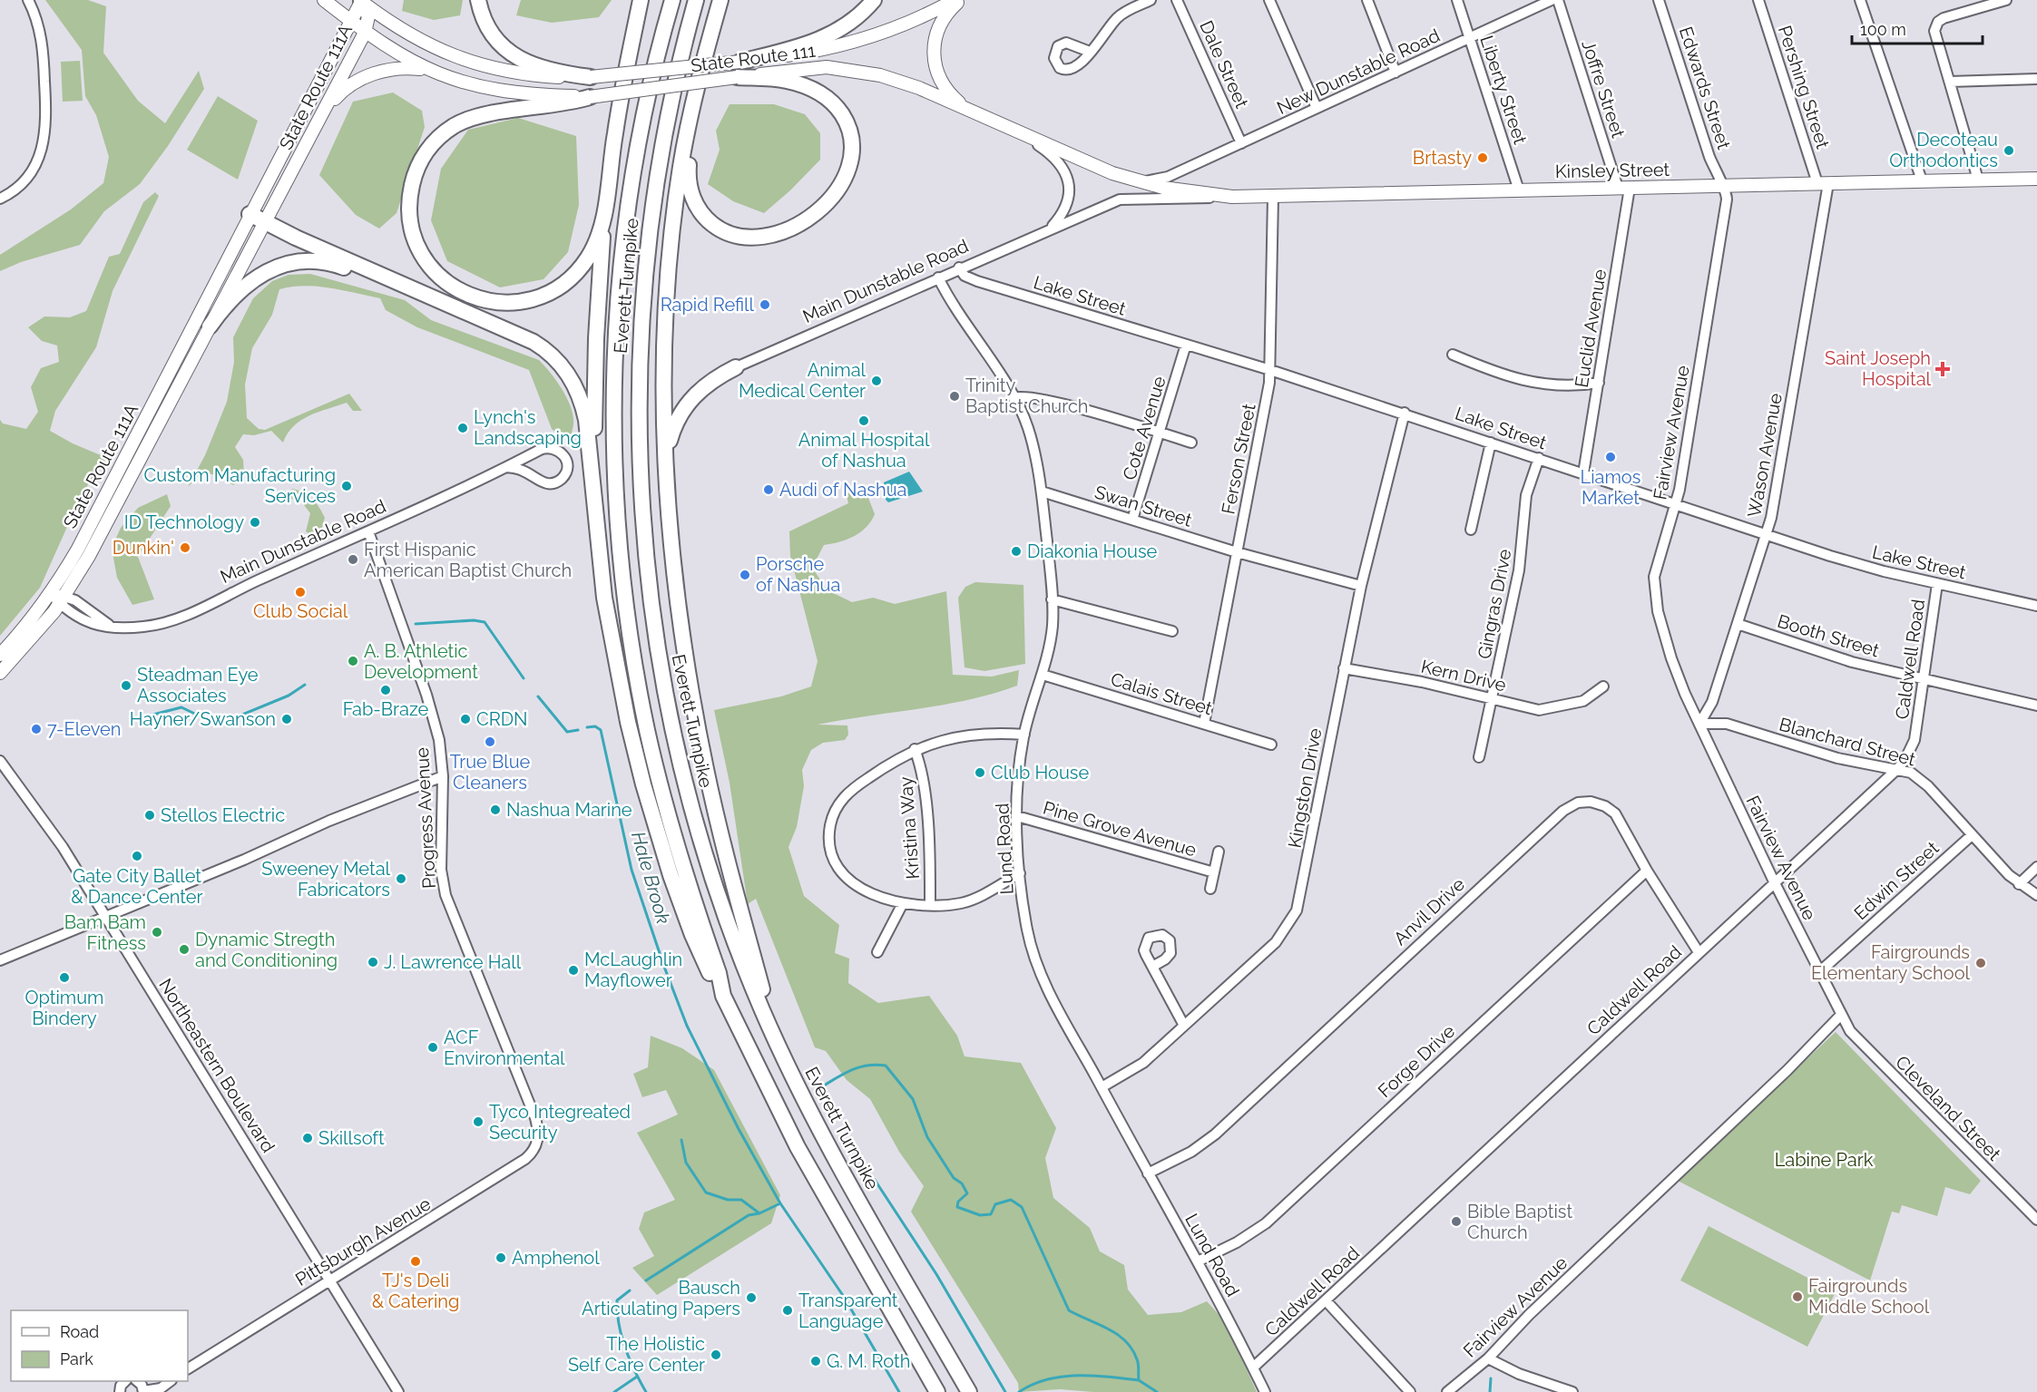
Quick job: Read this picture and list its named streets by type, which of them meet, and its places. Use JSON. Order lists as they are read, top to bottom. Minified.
{"streets":{"highway":["Everett Turnpike"],"main road":["State Route 111","State Route 111A","Kinsley Street"],"street":["Dale Street","New Dunstable Road","Pershing Street","Edwards Street","Joffre Street","Liberty Street","Main Dunstable Road","Lake Street","Euclid Avenue","Cote Avenue","Fairview Avenue","Wason Avenue","Ferson Street","Swan Street","Gingras Drive","Booth Street","Caldwell Road","Kern Drive","Calais Street","Blanchard Street","Kingston Drive","Progress Avenue","Kristina Way","Pine Grove Avenue","Lund Road","Edwin Street","Anvil Drive","Forge Drive","Northeastern Boulevard","Cleveland Street","Pittsburgh Avenue"]},"crossings":[["State Route 111","New Dunstable Road"],["State Route 111","State Route 111A"],["State Route 111","Kinsley Street"],["Dale Street","New Dunstable Road"],["New Dunstable Road","Liberty Street"],["State Route 111A","Main Dunstable Road"],["Pershing Street","Kinsley Street"],["Pershing Street","Wason Avenue"],["Edwards Street","Kinsley Street"],["Edwards Street","Fairview Avenue"],["Joffre Street","Kinsley Street"],["Joffre Street","Euclid Avenue"],["Liberty Street","Kinsley Street"],["Kinsley Street","Main Dunstable Road"],["Kinsley Street","Euclid Avenue"],["Kinsley Street","Fairview Avenue"],["Kinsley Street","Wason Avenue"],["Kinsley Street","Ferson Street"],["Main Dunstable Road","Lake Street"],["Main Dunstable Road","Progress Avenue"],["Main Dunstable Road","Lund Road"],["Lake Street","Euclid Avenue"],["Lake Street","Cote Avenue"],["Lake Street","Fairview Avenue"],["Lake Street","Wason Avenue"],["Lake Street","Ferson Street"],["Lake Street","Gingras Drive"],["Lake Street","Caldwell Road"],["Lake Street","Kingston Drive"],["Cote Avenue","Swan Street"],["Fairview Avenue","Wason Avenue"],["Fairview Avenue","Caldwell Road"],["Fairview Avenue","Blanchard Street"],["Fairview Avenue","Edwin Street"],["Fairview Avenue","Cleveland Street"],["Wason Avenue","Booth Street"],["Wason Avenue","Blanchard Street"],["Ferson Street","Swan Street"],["Ferson Street","Calais Street"],["Swan Street","Kingston Drive"],["Swan Street","Lund Road"],["Gingras Drive","Kern Drive"],["Booth Street","Caldwell Road"],["Caldwell Road","Blanchard Street"],["Caldwell Road","Lund Road"],["Caldwell Road","Anvil Drive"],["Kern Drive","Kingston Drive"],["Calais Street","Lund Road"],["Blanchard Street","Edwin Street"],["Kingston Drive","Lund Road"],["Progress Avenue","Pittsburgh Avenue"],["Pine Grove Avenue","Lund Road"],["Lund Road","Anvil Drive"],["Lund Road","Forge Drive"],["Anvil Drive","Forge Drive"],["Northeastern Boulevard","Pittsburgh Avenue"]],"water":["Hale Brook"],"parks":["Labine Park"],"places":{"other":["Decoteau Orthodontics","Brtasty","Rapid Refill","Animal Medical Center","Trinity Baptist Church","Animal Hospital of Nashua","Lynch's Landscaping","Liamos Market","Custom Manufacturing Services","Audi of Nashua","ID Technology","Dunkin'","Diakonia House","First Hispanic American Baptist Church","Porsche of Nashua","Club Social","A. B. Athletic Development","Steadman Eye Associates","Fab-Braze","Hayner/Swanson","CRDN","7-Eleven","True Blue Cleaners","Club House","Nashua Marine","Stellos Electric","Gate City Ballet & Dance Center","Sweeney Metal Fabricators","Bam Bam Fitness","Dynamic Stregth and Conditioning","J. Lawrence Hall","Fairgrounds Elementary School","McLaughlin Mayflower","Optimum Bindery","ACF Environmental","Tyco Integreated Security","Skillsoft","Bible Baptist Church","Amphenol","TJ's Deli & Catering","Fairgrounds Middle School","Bausch Articulating Papers","Transparent Language","The Holistic Self Care Center","G. M. Roth"],"health":["Saint Joseph Hospital"]},"legend":["Road","Park"],"scale_bar":"100 m"}
